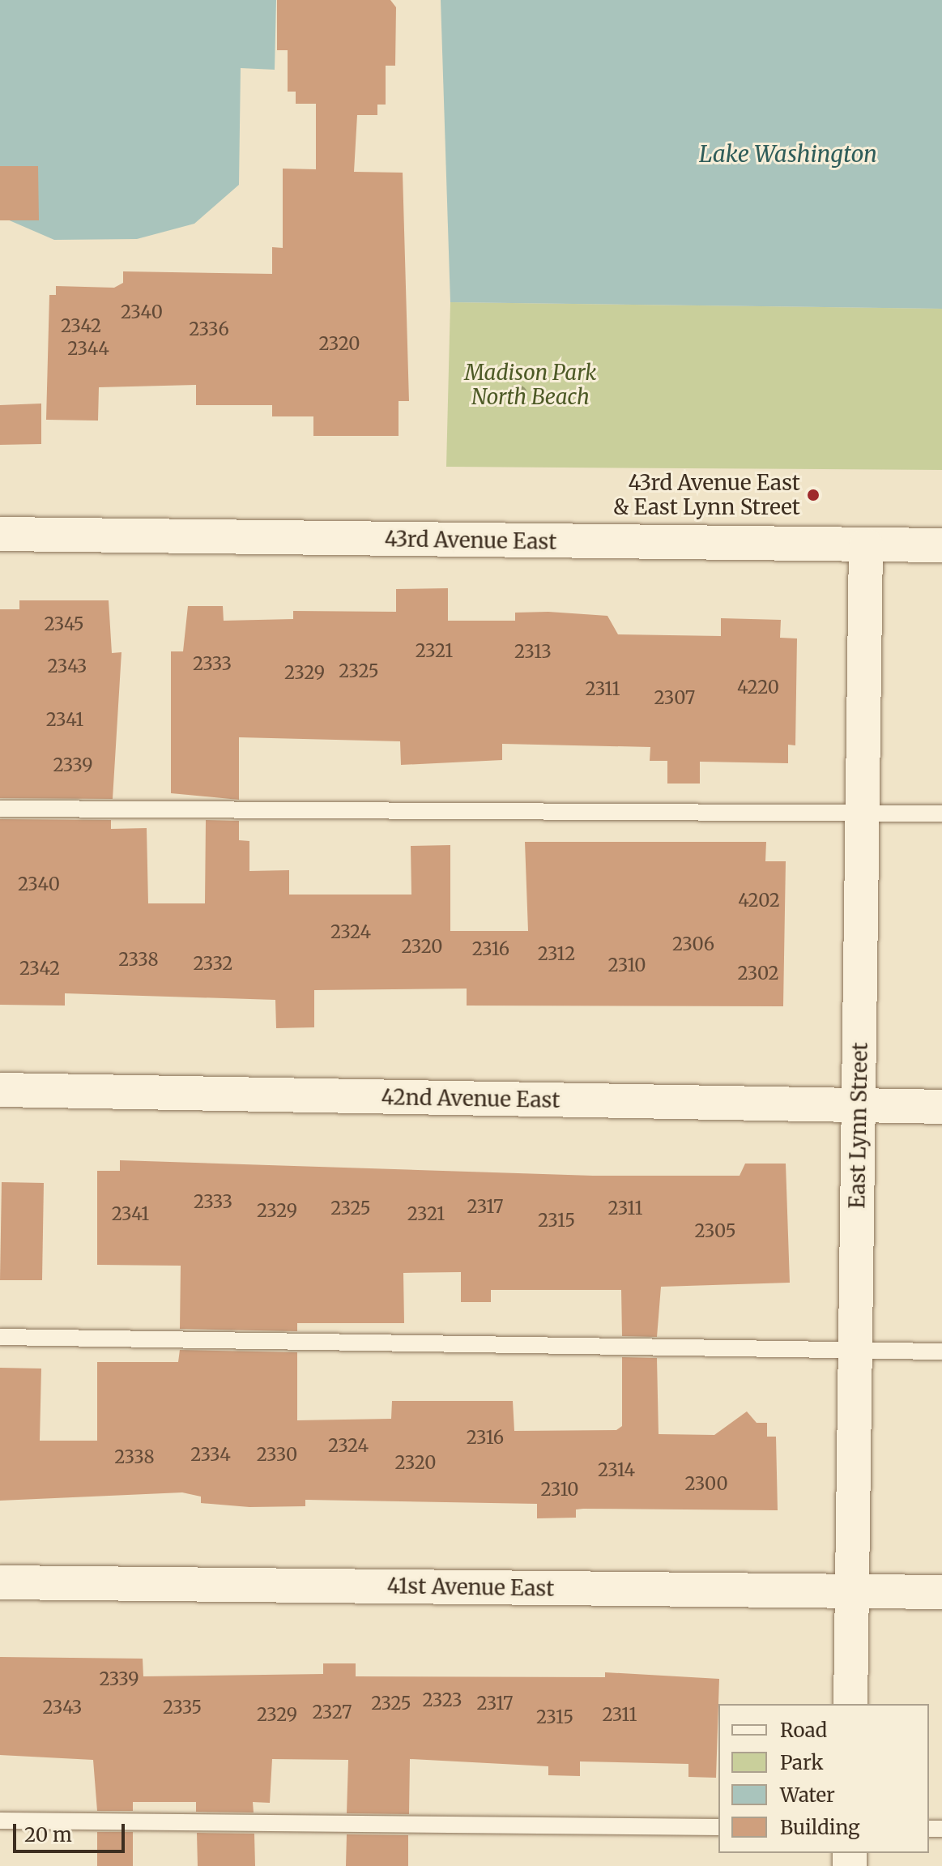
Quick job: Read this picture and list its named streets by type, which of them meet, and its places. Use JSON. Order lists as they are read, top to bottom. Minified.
{"streets":{"street":["43rd Avenue East","42nd Avenue East","East Lynn Street","41st Avenue East"]},"crossings":[["43rd Avenue East","East Lynn Street"],["42nd Avenue East","East Lynn Street"],["East Lynn Street","41st Avenue East"]],"water":["Lake Washington"],"parks":["Madison Park North Beach"],"places":["43rd Avenue East & East Lynn Street"],"house_numbers":["2340","2342","2336","2320","2344","2345","2321","2313","2333","2343","2325","2329","4220","2311","2307","2341","2339","2340","4202","2324","2306","2320","2316","2312","2338","2332","2310","2342","2302","2333","2317","2325","2311","2329","2341","2321","2315","2305","2316","2324","2334","2330","2338","2320","2314","2300","2310","2339","2323","2325","2317","2343","2335","2327","2329","2311","2315"],"legend":["Road","Park","Water","Building"],"scale_bar":"20 m"}
